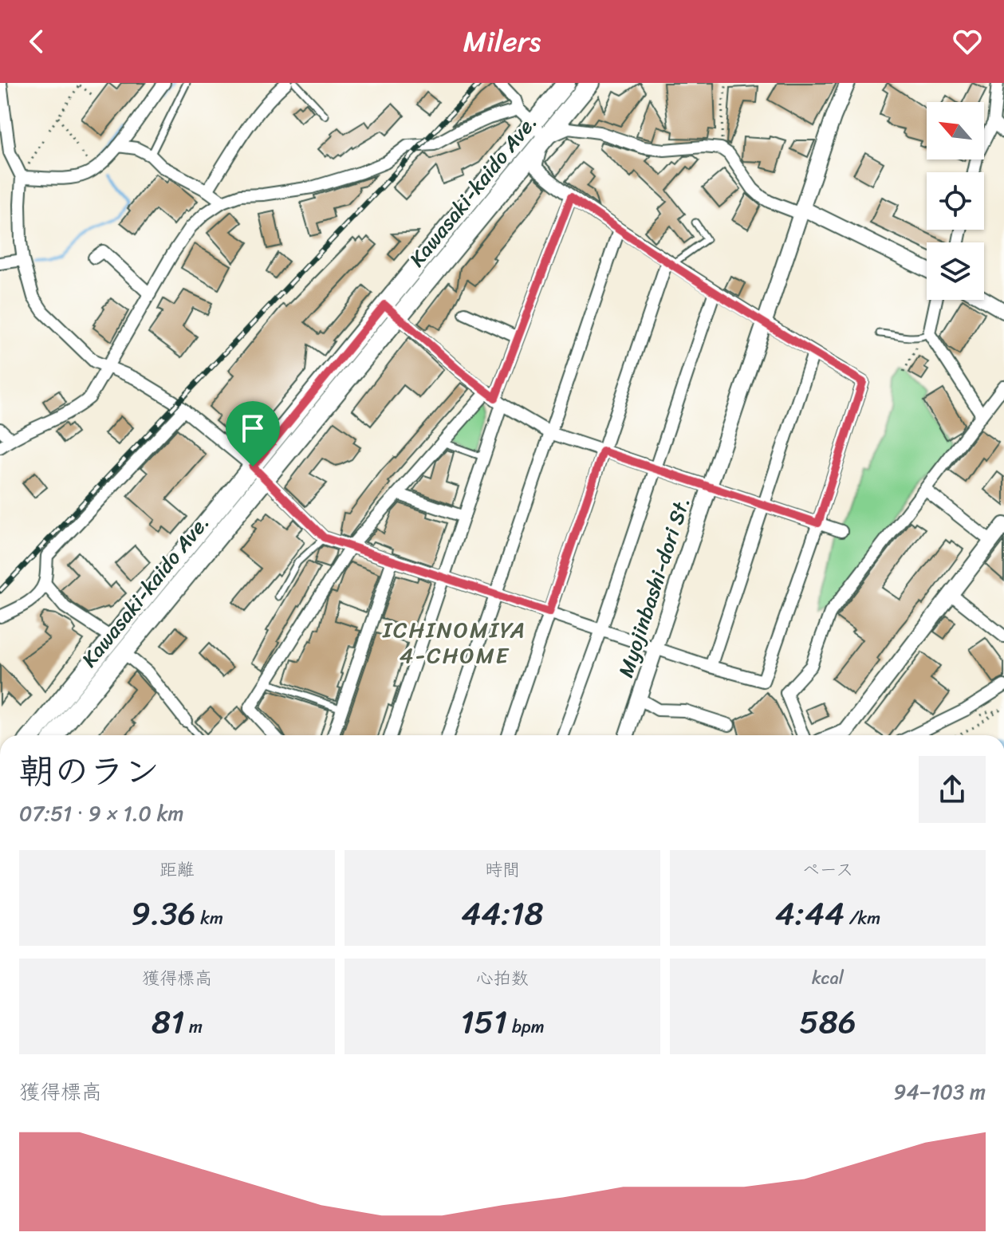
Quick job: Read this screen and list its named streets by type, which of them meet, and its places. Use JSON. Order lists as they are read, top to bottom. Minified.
{"streets":{"main road":["Kawasaki-kaido Ave."],"street":["Myojinbashi-dori St."]},"districts":["ICHINOMIYA 4-CHOME"],"north":"top left","page":{"header":"Milers","heading":["朝のラン","07:51 · 9 × 1.0 km"],"stats":[["距離","9.36 km"],["時間","44:18"],["ペース","4:44 /km"],["獲得標高","81 m"],["心拍数","151 bpm"],["kcal","586"]],"chart":["獲得標高","94–103 m"]}}
